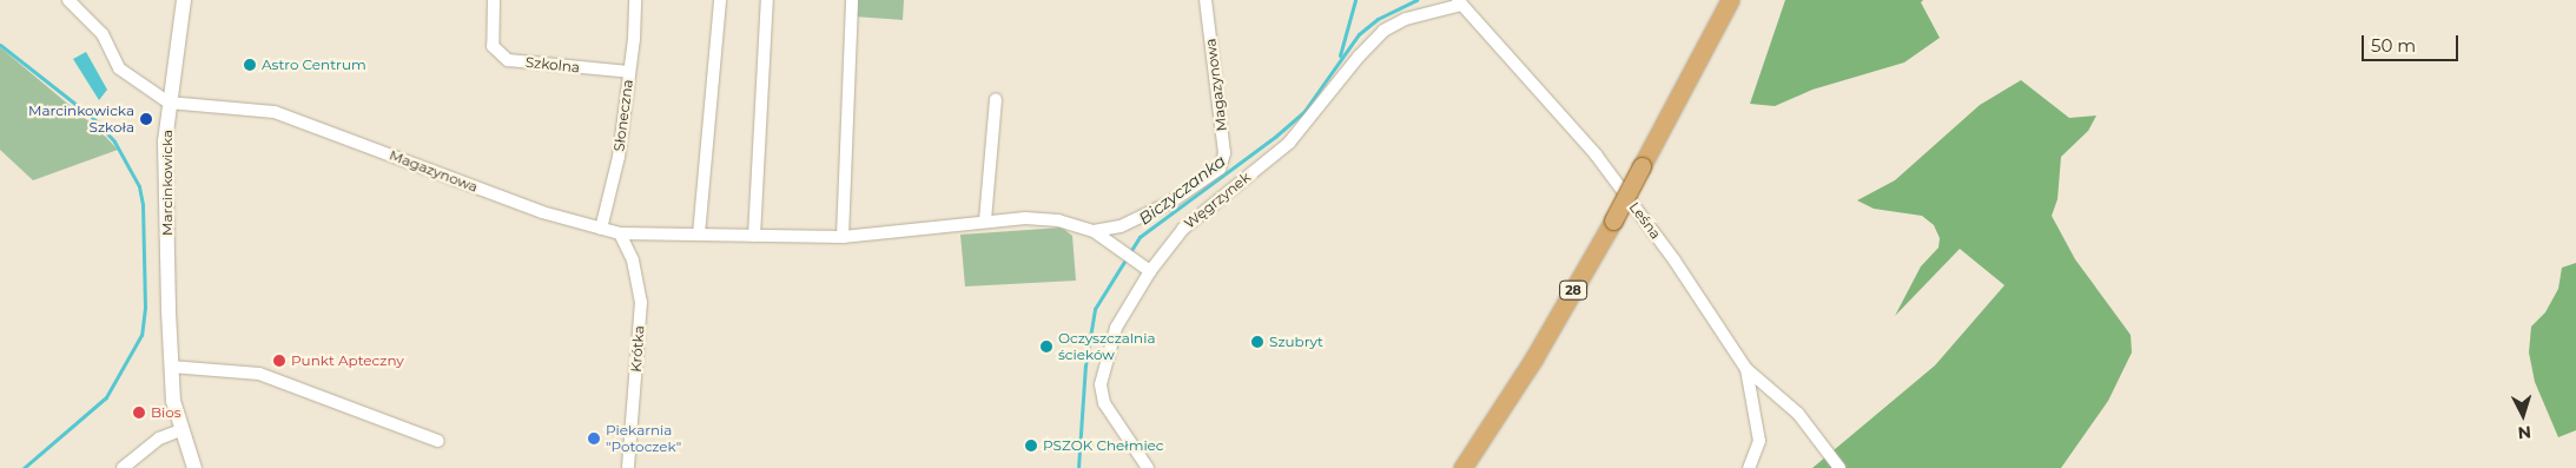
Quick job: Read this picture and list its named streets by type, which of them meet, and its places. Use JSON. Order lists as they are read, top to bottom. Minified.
{"streets":{"main road":["28"],"street":["Szkolna","Magazynowa","Słoneczna","Marcinkowicka","Węgrzynek","Leśna","Krótka"]},"crossings":[["Szkolna","Słoneczna"],["Magazynowa","Słoneczna"],["Magazynowa","Marcinkowicka"],["Magazynowa","Węgrzynek"],["Magazynowa","Krótka"],["Węgrzynek","Leśna"]],"water":["Biczyczanka"],"places":["Astro Centrum","Marcinkowicka Szkoła","Szubryt","Oczyszczalnia ścieków","Punkt Apteczny","Bios","Piekarnia \"Potoczek\"","PSZOK Chełmiec"],"scale_bar":"50 m","north":"bottom"}
